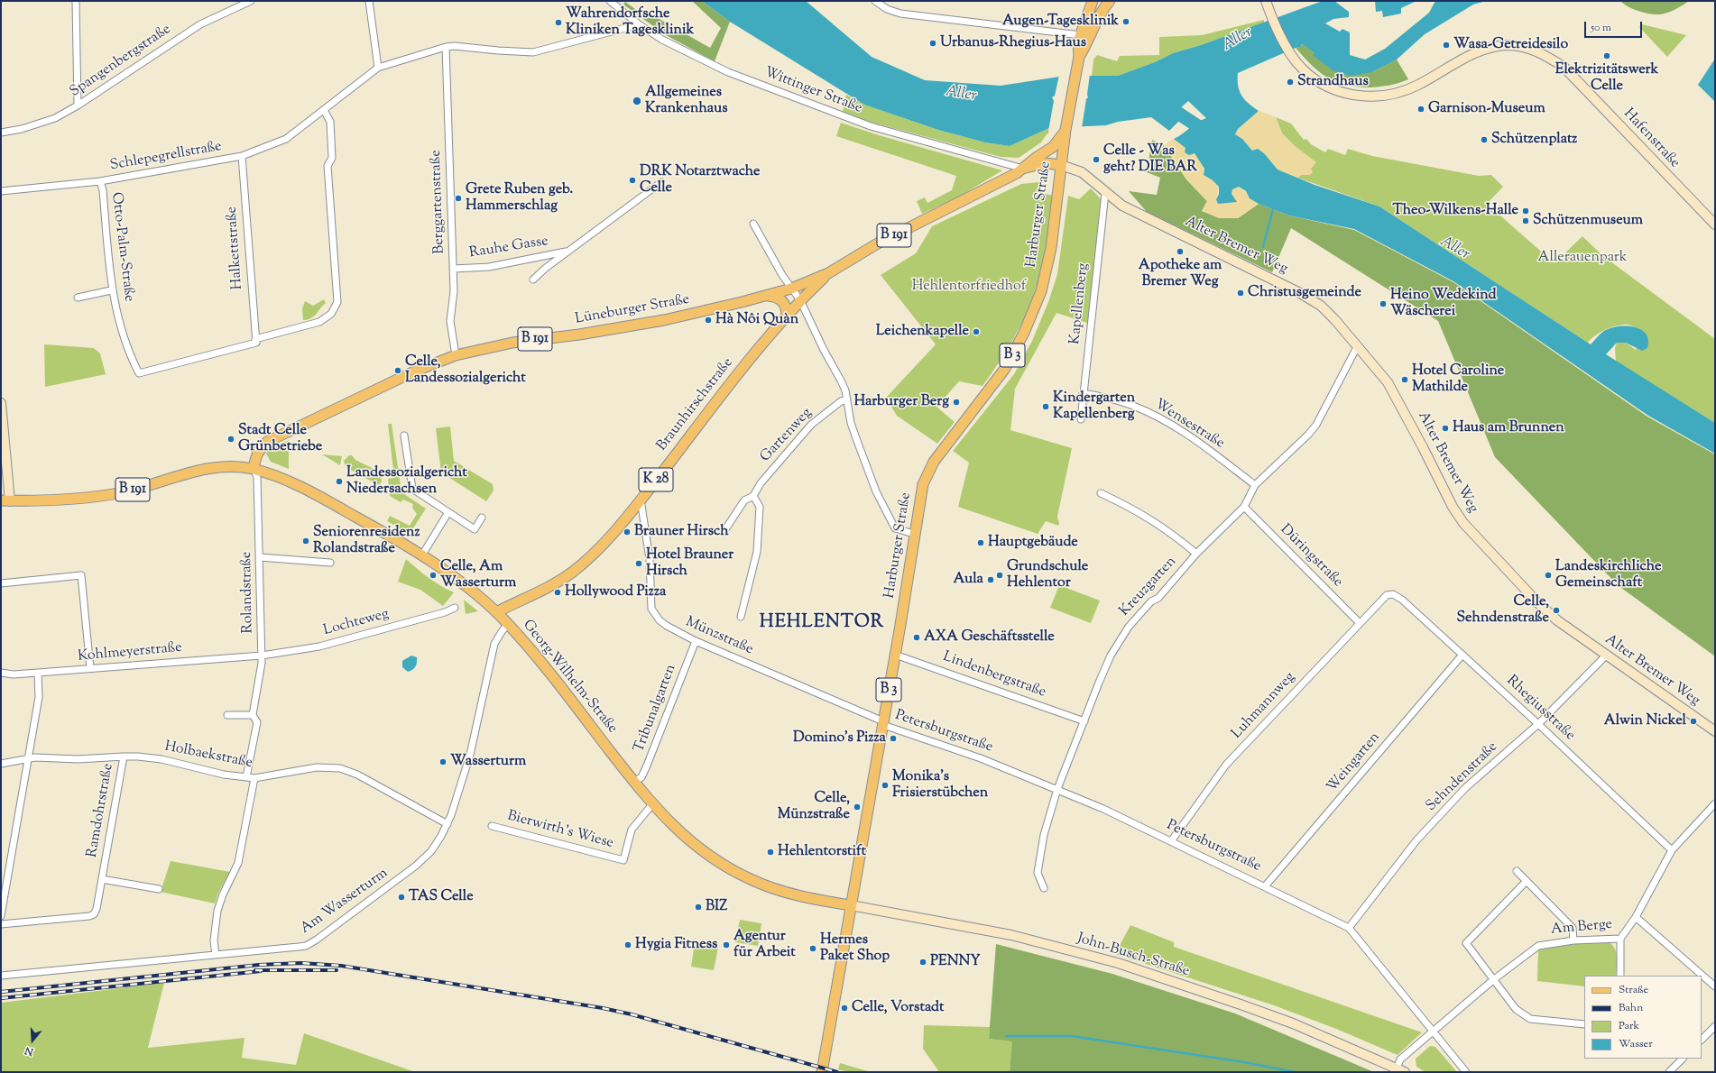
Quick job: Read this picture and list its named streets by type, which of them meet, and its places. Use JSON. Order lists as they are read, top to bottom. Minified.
{"streets":{"main road":["Harburger Straße","B 191","Lüneburger Straße","B 3","Braunhirschstraße","K 28","Georg-Wilhelm-Straße"],"street":["Spangenbergstraße","Wittinger Straße","Hafenstraße","Schlepegrellstraße","Berggartenstraße","Alter Bremer Weg","Otto-Palm-Straße","Halkettstraße","Rauhe Gasse","Kapellenberg","Wensestraße","Gartenweg","Düringstraße","Kreuzgarten","Rolandstraße","Lochteweg","Münzstraße","Kohlmeyerstraße","Lindenbergstraße","Luhmannweg","Tribunalgarten","Rhegiusstraße","Petersburgstraße","Holbaekstraße","Weingarten","Sehndenstraße","Ramdohrstraße","Bierwirth's Wiese","Am Wasserturm","Am Berge","John-Busch-Straße"]},"crossings":[["Wittinger Straße","Schlepegrellstraße"],["Wittinger Straße","Lüneburger Straße"],["Schlepegrellstraße","Berggartenstraße"],["Schlepegrellstraße","Otto-Palm-Straße"],["Schlepegrellstraße","Halkettstraße"],["Berggartenstraße","Rauhe Gasse"],["Berggartenstraße","Lüneburger Straße"],["Harburger Straße","Alter Bremer Weg"],["Harburger Straße","Lüneburger Straße"],["Harburger Straße","B 3"],["Harburger Straße","Münzstraße"],["Harburger Straße","Lindenbergstraße"],["Harburger Straße","Georg-Wilhelm-Straße"],["Harburger Straße","Petersburgstraße"],["Harburger Straße","John-Busch-Straße"],["B 191","Lüneburger Straße"],["B 191","Rolandstraße"],["B 191","Georg-Wilhelm-Straße"],["Alter Bremer Weg","Kapellenberg"],["Alter Bremer Weg","Lüneburger Straße"],["Alter Bremer Weg","Kreuzgarten"],["Alter Bremer Weg","Sehndenstraße"],["Otto-Palm-Straße","Halkettstraße"],["Kapellenberg","Wensestraße"],["Lüneburger Straße","Braunhirschstraße"],["Lüneburger Straße","Rolandstraße"],["Lüneburger Straße","Georg-Wilhelm-Straße"],["Braunhirschstraße","Münzstraße"],["Braunhirschstraße","Georg-Wilhelm-Straße"],["Wensestraße","Kreuzgarten"],["Düringstraße","Kreuzgarten"],["Düringstraße","Luhmannweg"],["Kreuzgarten","Lindenbergstraße"],["Kreuzgarten","Petersburgstraße"],["Rolandstraße","Lochteweg"],["Rolandstraße","Kohlmeyerstraße"],["Rolandstraße","Georg-Wilhelm-Straße"],["Rolandstraße","Holbaekstraße"],["Lochteweg","Kohlmeyerstraße"],["Münzstraße","Tribunalgarten"],["Münzstraße","Petersburgstraße"],["Georg-Wilhelm-Straße","Tribunalgarten"],["Georg-Wilhelm-Straße","Bierwirth's Wiese"],["Georg-Wilhelm-Straße","Am Wasserturm"],["Georg-Wilhelm-Straße","John-Busch-Straße"],["Luhmannweg","Rhegiusstraße"],["Luhmannweg","Petersburgstraße"],["Rhegiusstraße","Weingarten"],["Rhegiusstraße","Sehndenstraße"],["Rhegiusstraße","Am Berge"],["Petersburgstraße","Weingarten"],["Petersburgstraße","Sehndenstraße"],["Petersburgstraße","Am Berge"],["Holbaekstraße","Ramdohrstraße"],["Holbaekstraße","Am Wasserturm"]],"districts":["HEHLENTOR"],"water":["Aller"],"parks":["Allerauenpark","Hehlentorfriedhof"],"places":["Augen-Tagesklinik","Wahrendorfsche Kliniken Tagesklinik","Urbanus-Rhegius-Haus","Wasa-Getreidesilo","Elektrizitätswerk Celle","Strandhaus","Allgemeines Krankenhaus","Garnison-Museum","Schützenplatz","Celle - Was geht? DIE BAR","DRK Notarztwache Celle","Grete Ruben geb. Hammerschlag","Theo-Wilkens-Halle","Schützenmuseum","Apotheke am Bremer Weg","Christusgemeinde","Heino Wedekind Wäscherei","Hà Nôi Quàn","Leichenkapelle","Celle, Landessozialgericht","Hotel Caroline Mathilde","Harburger Berg","Kindergarten Kapellenberg","Haus am Brunnen","Stadt Celle Grünbetriebe","Landessozialgericht Niedersachsen","Brauner Hirsch","Seniorenresidenz Rolandstraße","Hauptgebäude","Hotel Brauner Hirsch","Celle, Am Wasserturm","Grundschule Hehlentor","Landeskirchliche Gemeinschaft","Aula","Hollywood Pizza","Celle, Sehndenstraße","AXA Geschäftsstelle","Alwin Nickel","Domino's Pizza","Wasserturm","Monika's Frisierstübchen","Celle, Münzstraße","Hehlentorstift","TAS Celle","BIZ","Hygia Fitness","Agentur für Arbeit","Hermes Paket Shop","PENNY","Celle, Vorstadt"],"legend":["Straße","Bahn","Park","Wasser"],"scale_bar":"50 m","north":"bottom"}
